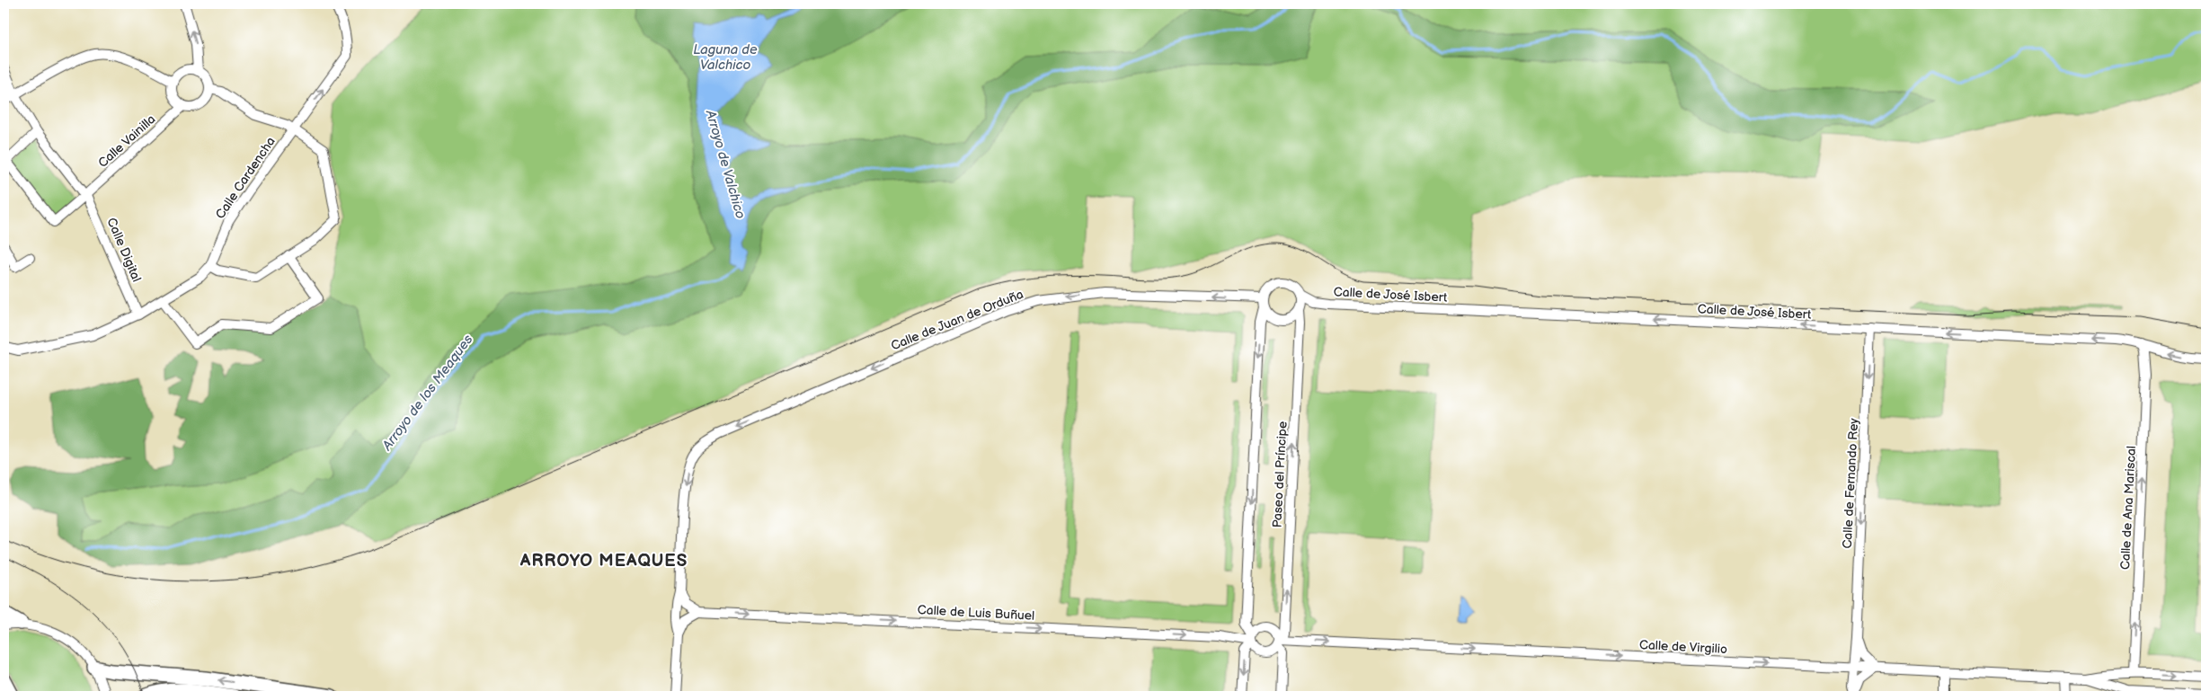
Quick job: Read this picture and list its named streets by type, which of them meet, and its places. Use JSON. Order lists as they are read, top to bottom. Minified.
{"streets":{"street":["Calle Vainilla","Calle Cardencha","Calle Digital","Calle de José Isbert","Calle de Juan de Orduña","Paseo del Príncipe","Calle de Fernando Rey","Calle de Ana Mariscal","Calle de Luis Buñuel","Calle de Virgilio"]},"crossings":[["Calle Vainilla","Calle Digital"],["Calle Cardencha","Calle Digital"],["Calle de José Isbert","Calle de Juan de Orduña"],["Calle de José Isbert","Paseo del Príncipe"],["Calle de José Isbert","Calle de Fernando Rey"],["Calle de José Isbert","Calle de Ana Mariscal"],["Calle de Juan de Orduña","Paseo del Príncipe"],["Paseo del Príncipe","Calle de Luis Buñuel"],["Paseo del Príncipe","Calle de Virgilio"],["Calle de Fernando Rey","Calle de Virgilio"],["Calle de Ana Mariscal","Calle de Virgilio"],["Calle de Luis Buñuel","Calle de Virgilio"]],"one_way":["Calle de José Isbert","Calle de Juan de Orduña","Calle de Fernando Rey","Calle de Ana Mariscal","Calle de Luis Buñuel","Calle de Virgilio"],"districts":["ARROYO MEAQUES"],"water":["Laguna de Valchico","Arroyo de Valchico","Arroyo de los Meaques"]}
